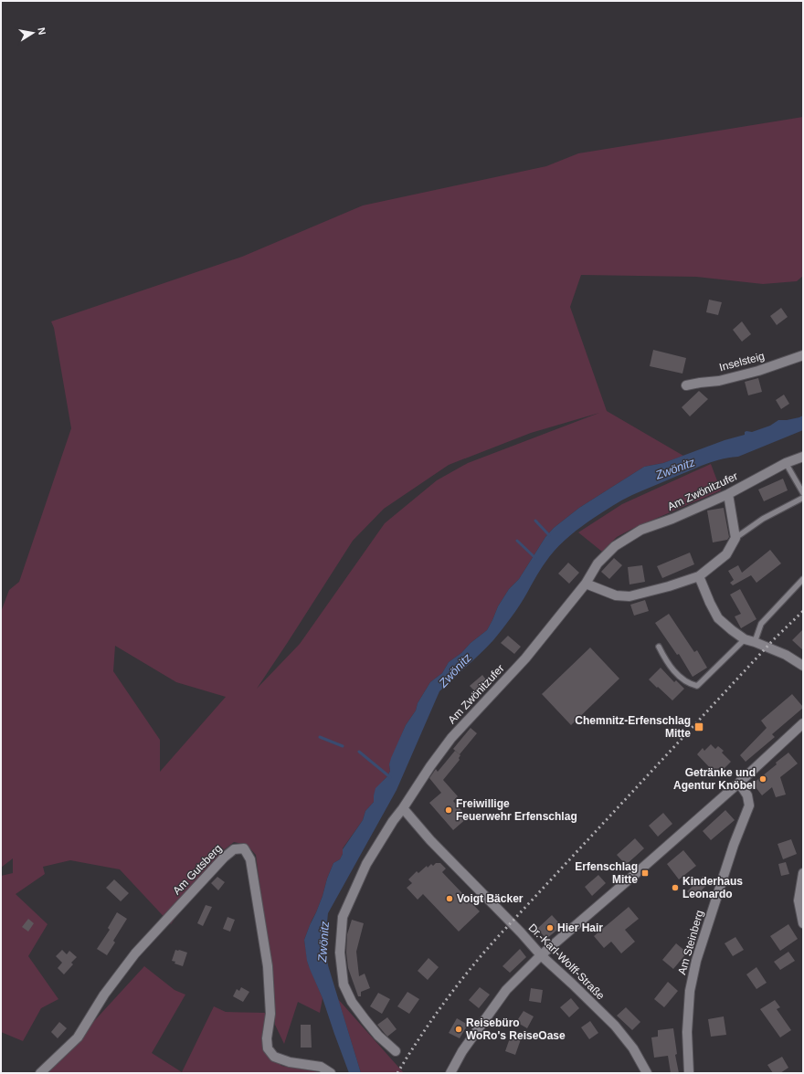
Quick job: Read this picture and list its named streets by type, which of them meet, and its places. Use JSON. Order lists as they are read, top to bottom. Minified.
{"streets":{"street":["Inselsteig","Am Zwönitzufer","Am Gutsberg","Am Steinberg","Dr.-Karl-Wolff-Straße"]},"crossings":[["Am Zwönitzufer","Dr.-Karl-Wolff-Straße"]],"water":["Zwönitz"],"places":{"transit":["Chemnitz-Erfenschlag Mitte","Erfenschlag Mitte"],"other":["Getränke und Agentur Knöbel","Freiwillige Feuerwehr Erfenschlag","Kinderhaus Leonardo","Voigt Bäcker","Hier Hair","Reisebüro WoRo's ReiseOase"]},"north":"right"}
